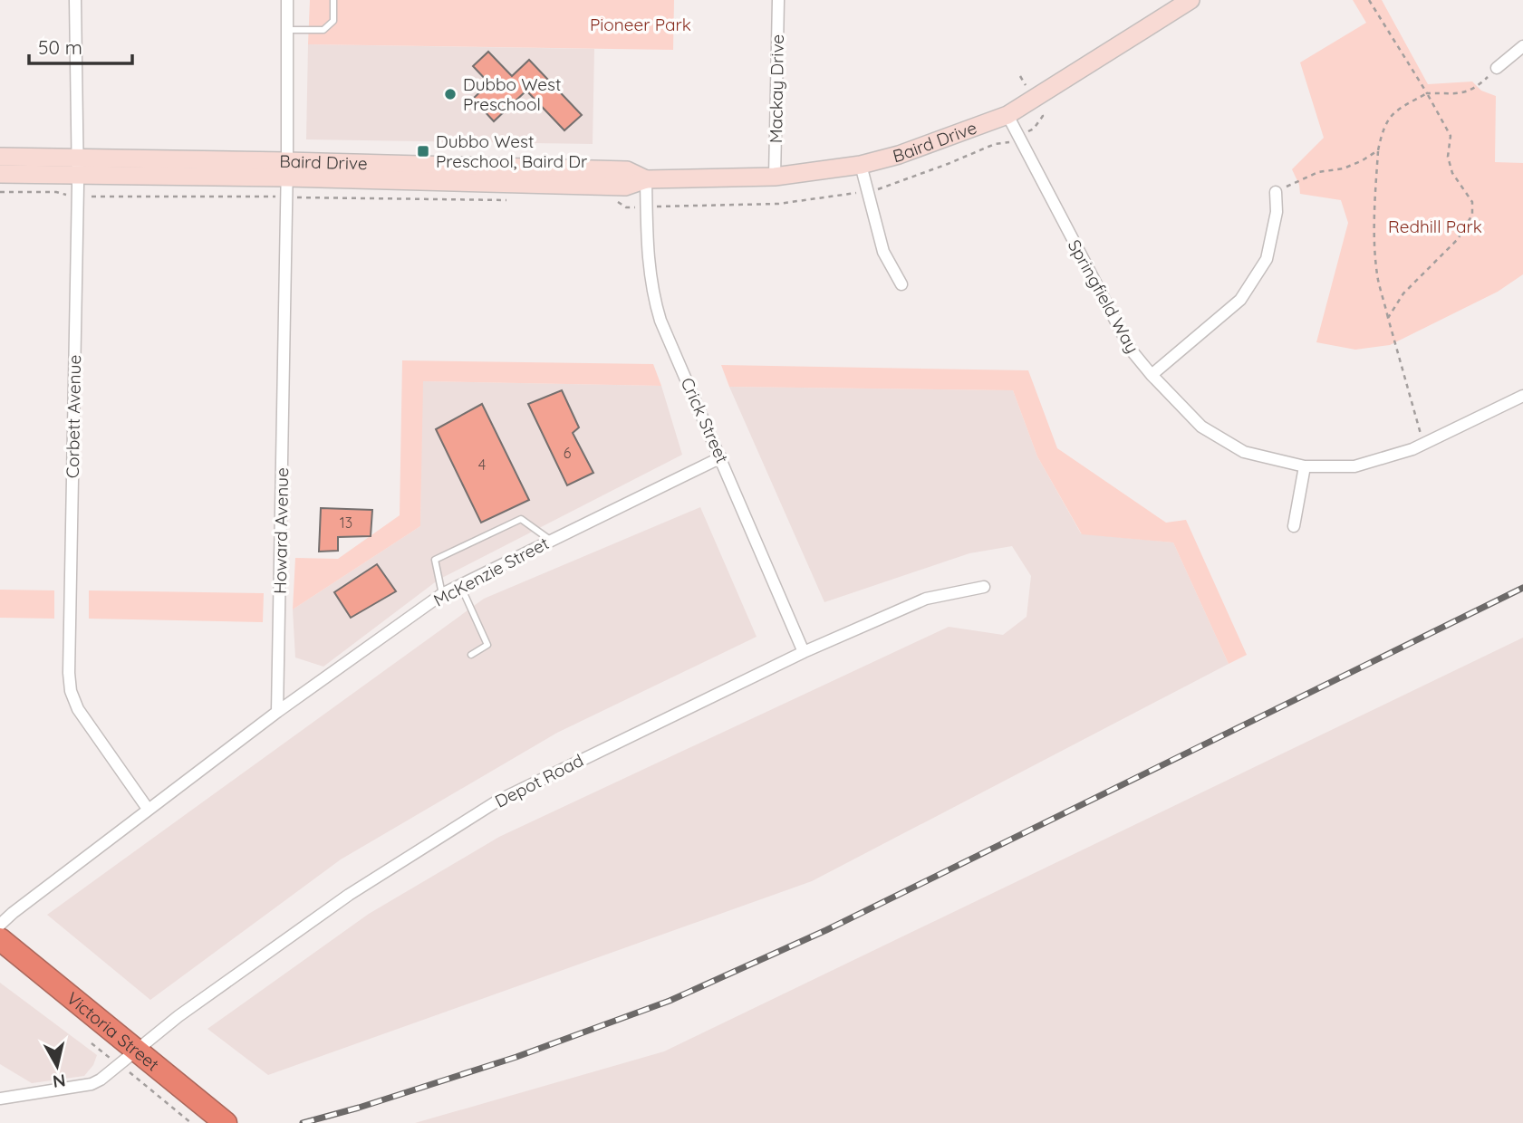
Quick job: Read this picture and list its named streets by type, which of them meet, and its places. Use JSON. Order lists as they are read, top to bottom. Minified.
{"streets":{"highway":["Victoria Street"],"street":["Mackay Drive","Baird Drive","Springfield Way","Corbett Avenue","Crick Street","Howard Avenue","McKenzie Street","Depot Road"]},"crossings":[["Mackay Drive","Baird Drive"],["Baird Drive","Springfield Way"],["Baird Drive","Corbett Avenue"],["Baird Drive","Crick Street"],["Baird Drive","Howard Avenue"],["Crick Street","McKenzie Street"],["Crick Street","Depot Road"],["Howard Avenue","McKenzie Street"],["Depot Road","Victoria Street"]],"parks":["Pioneer Park","Redhill Park"],"places":{"other":["Dubbo West Preschool"],"transit":["Dubbo West Preschool, Baird Dr"]},"house_numbers":["6","4","13"],"scale_bar":"50 m","north":"bottom"}
